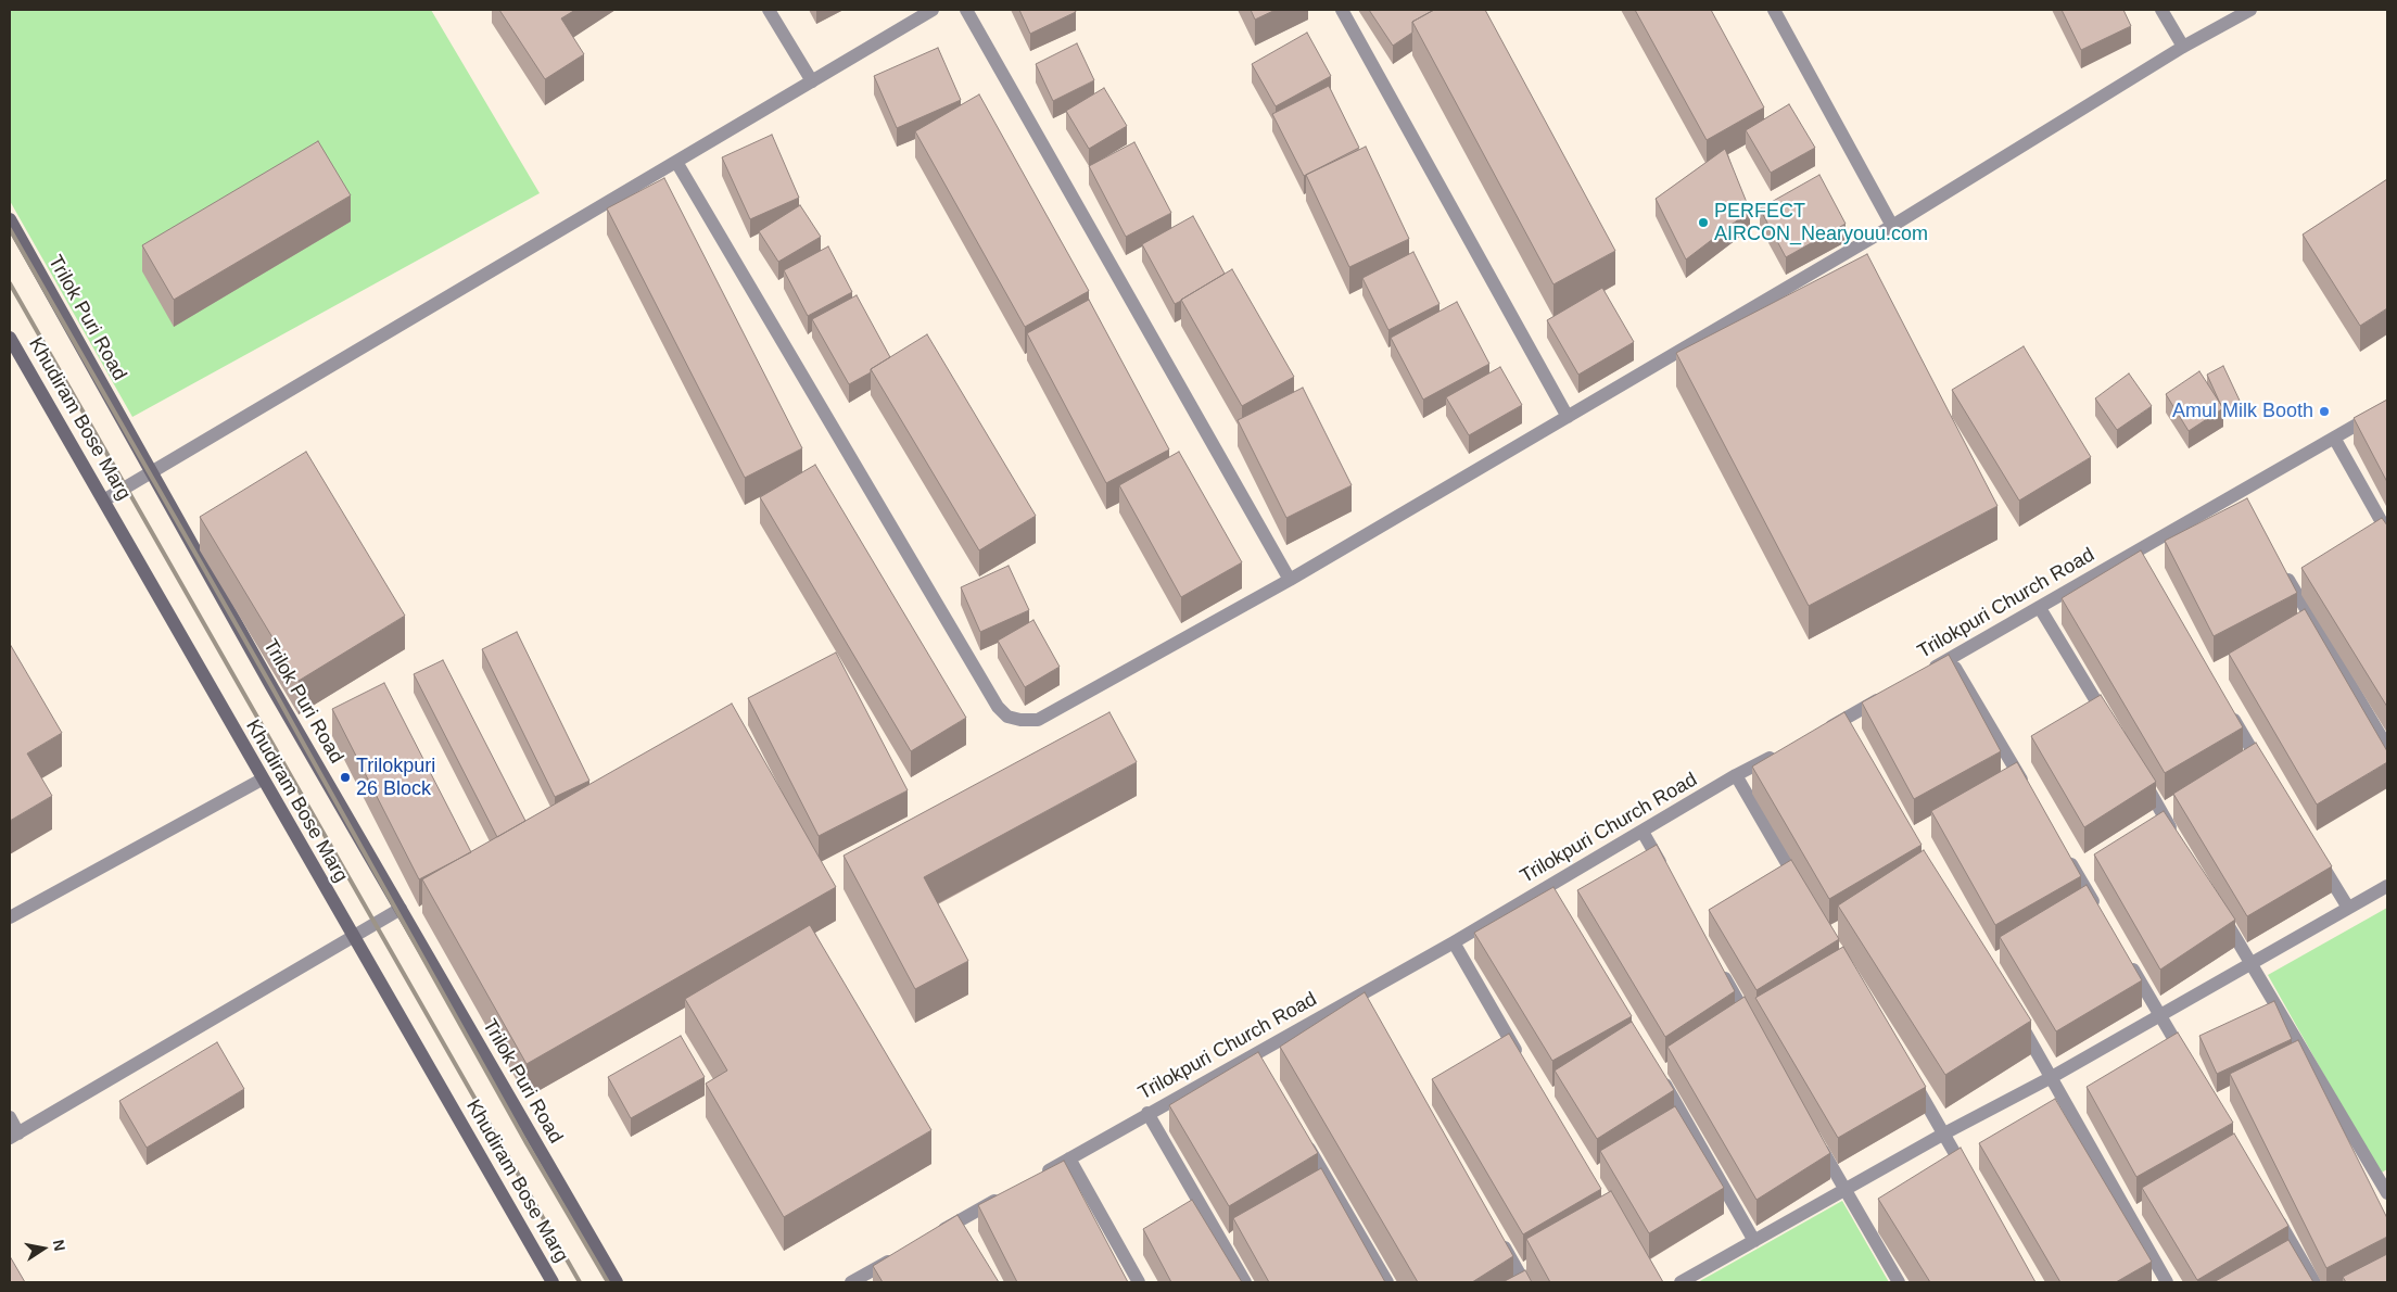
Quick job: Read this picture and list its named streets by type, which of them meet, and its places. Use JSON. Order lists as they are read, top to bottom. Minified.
{"streets":{"street":["Trilok Puri Road","Khudiram Bose Marg","Trilokpuri Church Road"]},"places":["PERFECT AIRCON_Nearyouu.com","Amul Milk Booth","Trilokpuri 26 Block"],"north":"right"}
